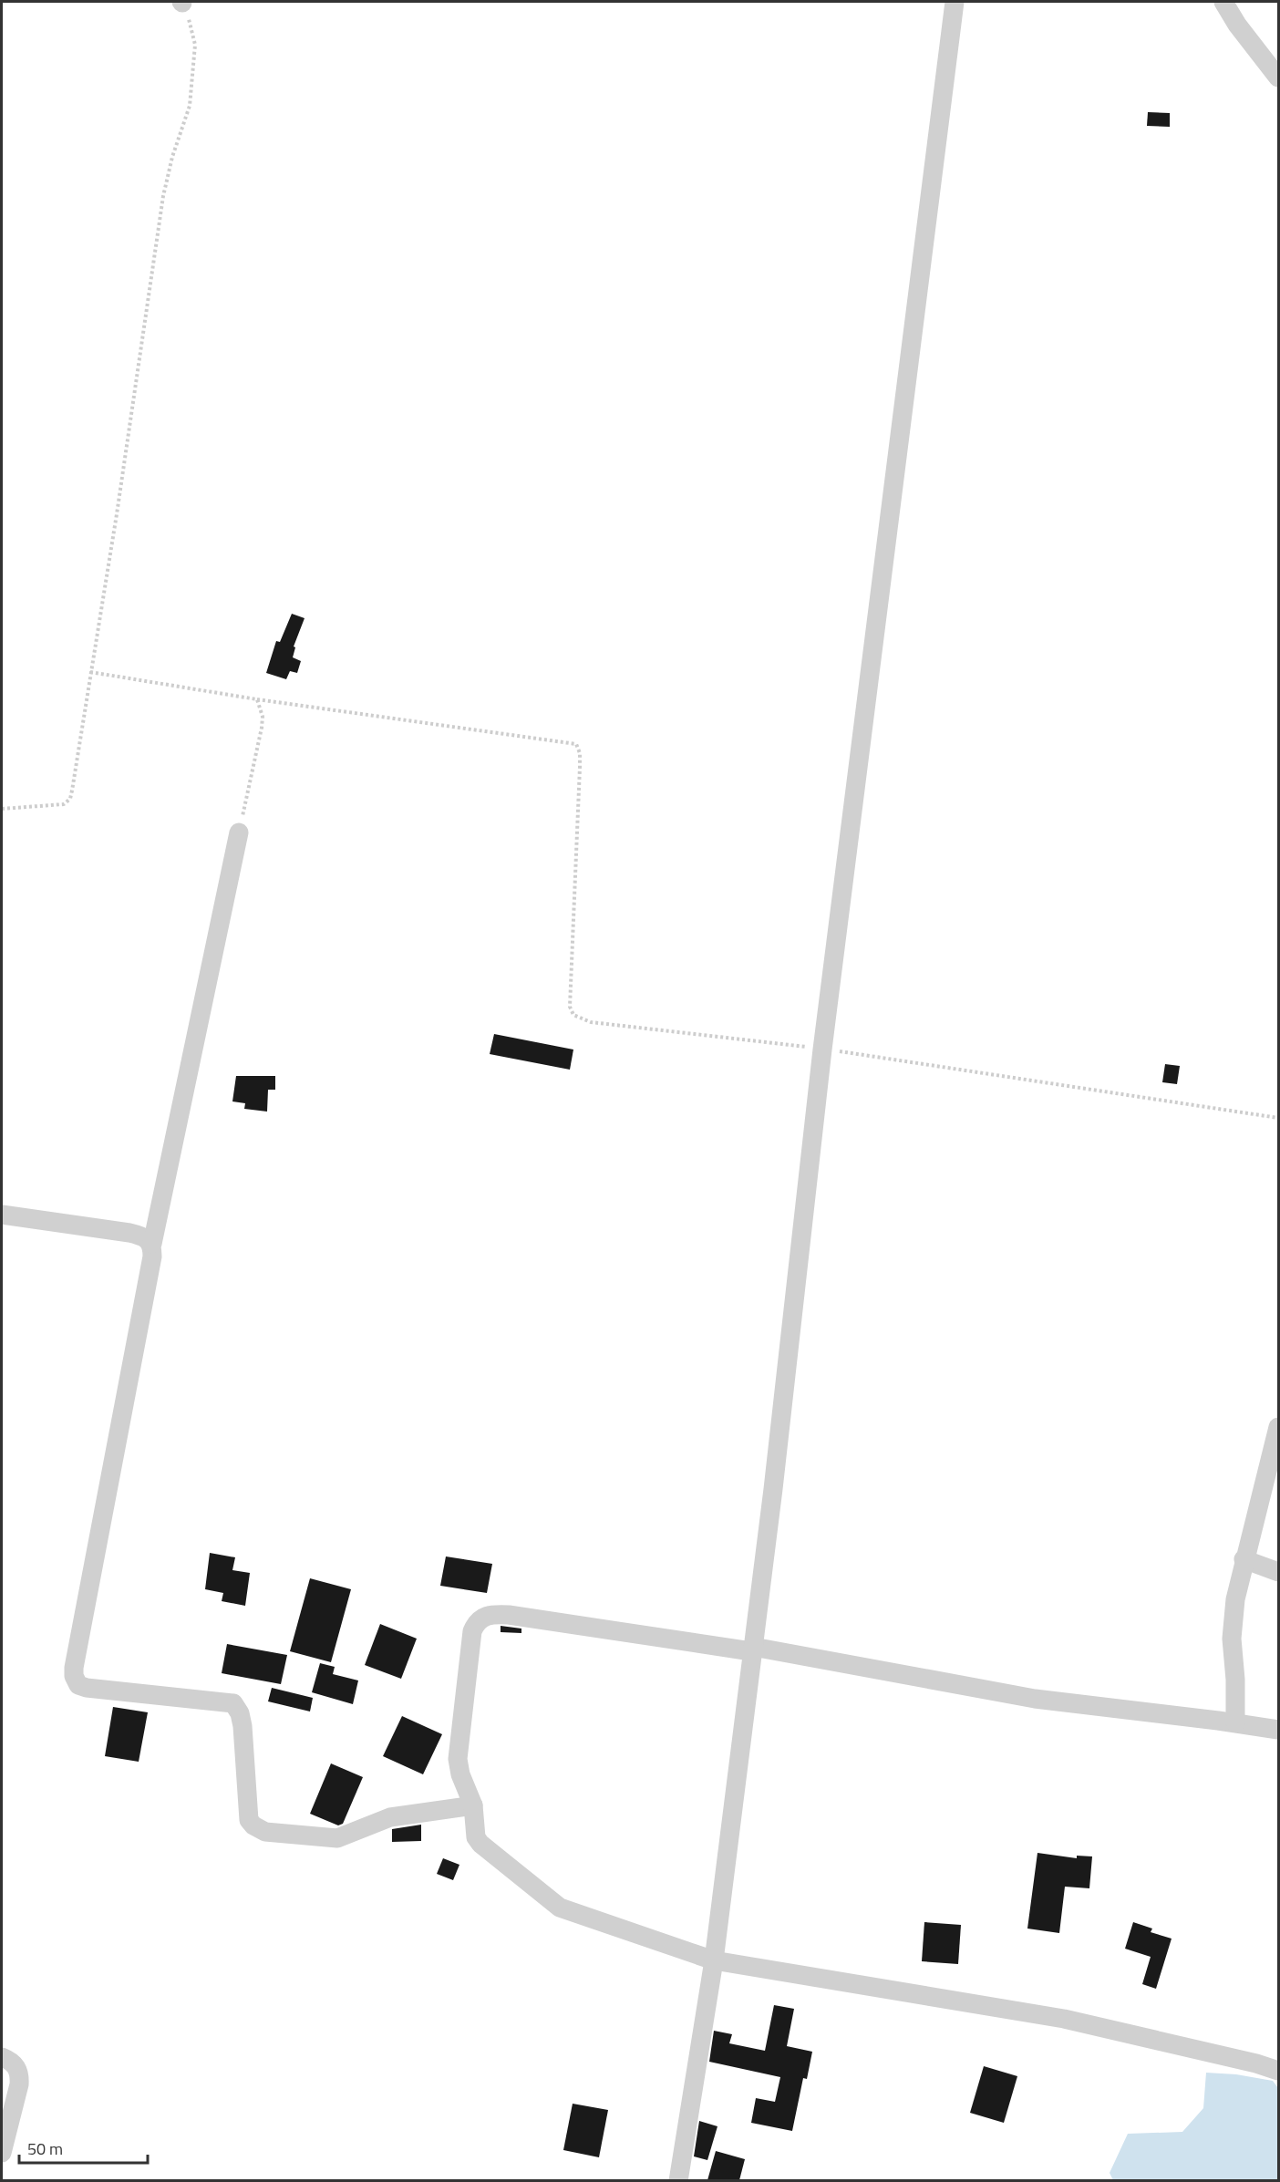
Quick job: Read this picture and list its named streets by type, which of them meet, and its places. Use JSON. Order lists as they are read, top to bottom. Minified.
{"scale_bar":"50 m"}
